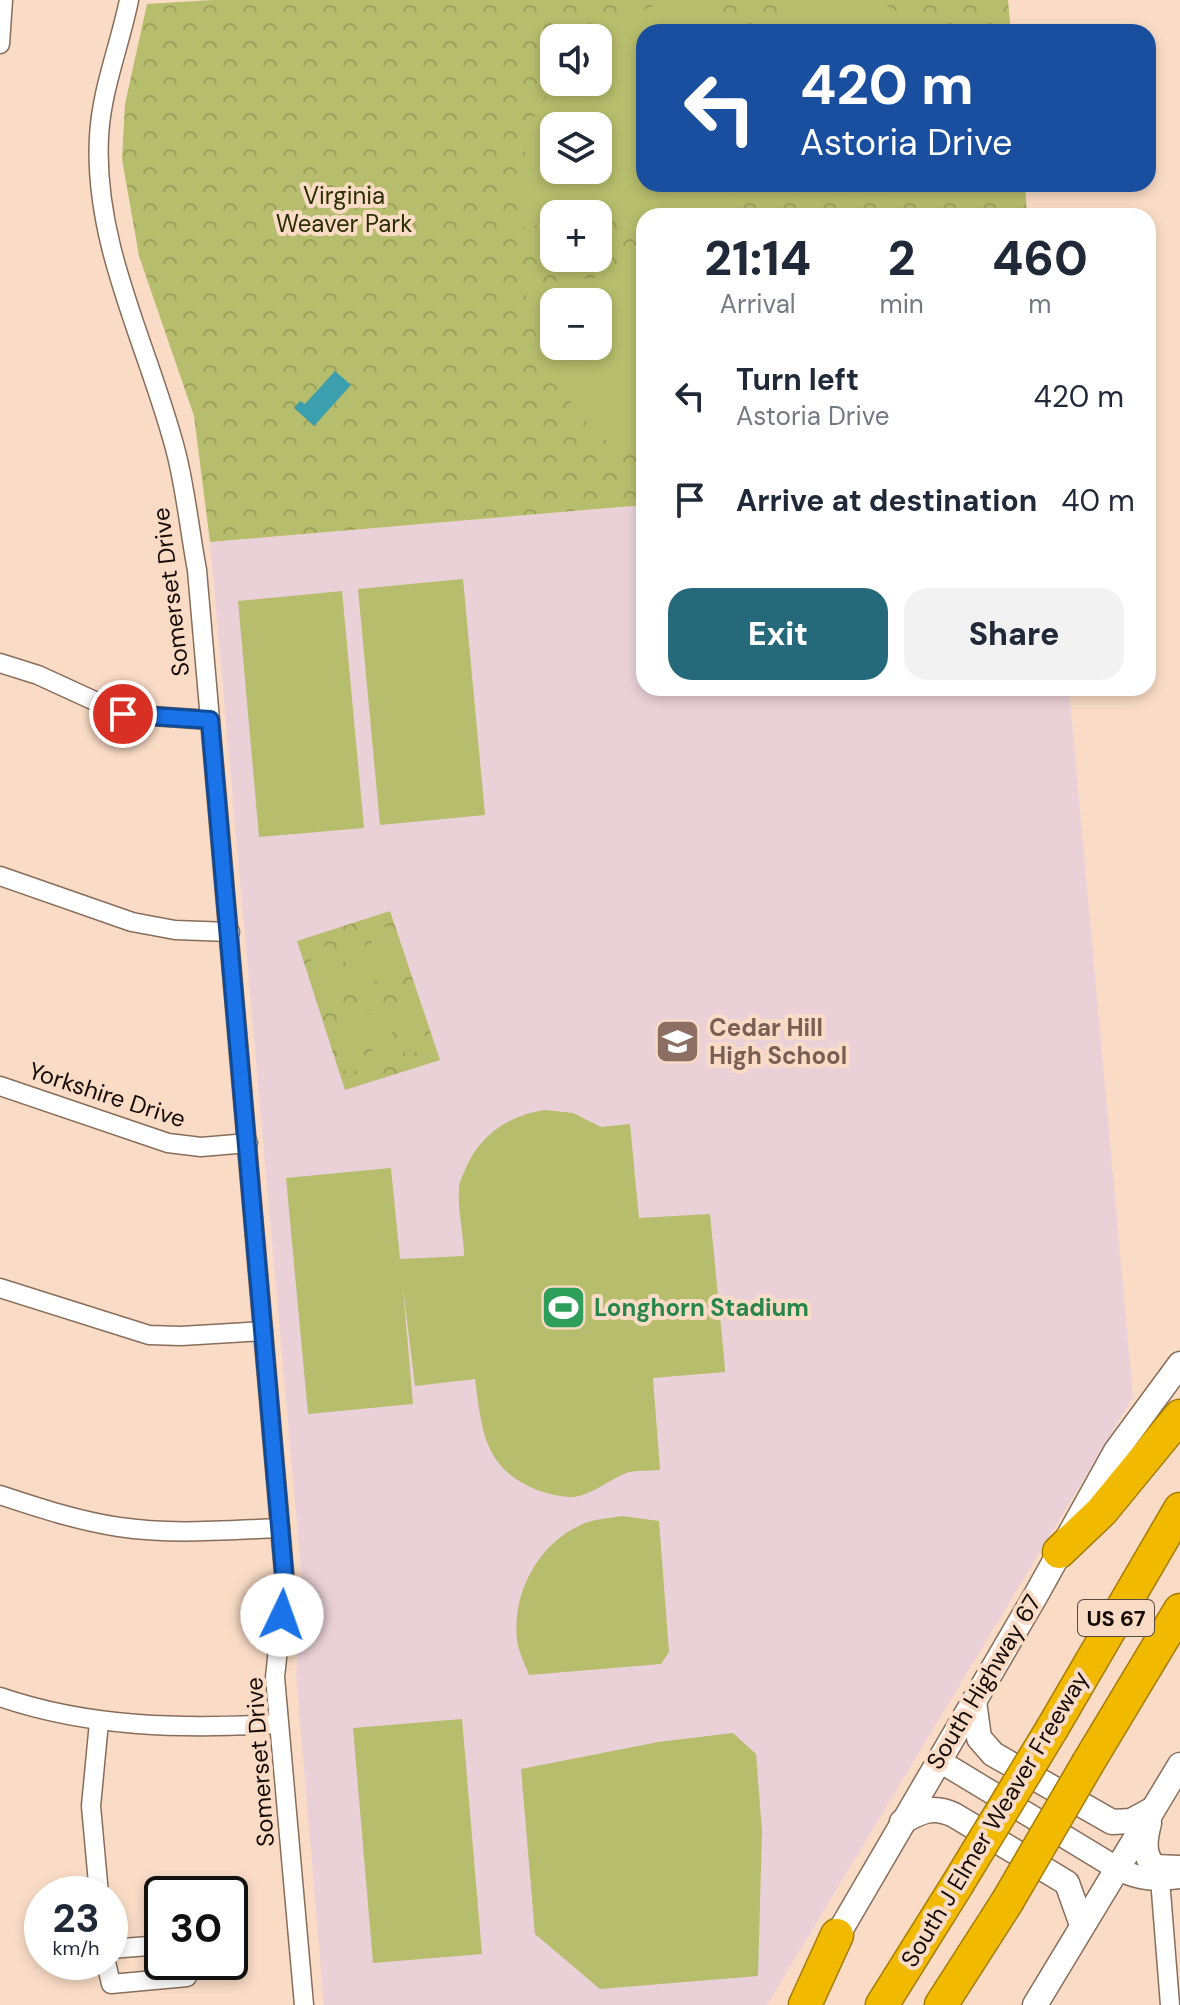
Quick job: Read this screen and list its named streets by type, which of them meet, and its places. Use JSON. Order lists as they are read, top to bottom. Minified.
{"streets":{"highway":["US 67","South J Elmer Weaver Freeway"],"main road":["South Highway 67"],"street":["Somerset Drive","Yorkshire Drive"]},"crossings":[["Somerset Drive","Yorkshire Drive"]],"parks":["Virginia Weaver Park"],"places":{"school or university":["Cedar Hill High School"],"sports":["Longhorn Stadium"]},"page":{"map_buttons":["+","−"],"turn":["420 m","Astoria Drive"],"eta":["21:14","Arrival","2","min","460","m"],"list":[{"name":"Turn left","note":"Astoria Drive","value":"420 m"},{"name":"Arrive at destination","value":"40 m"}],"buttons":["Exit","Share"],"speed":"23 km/h","limit":"30"}}
